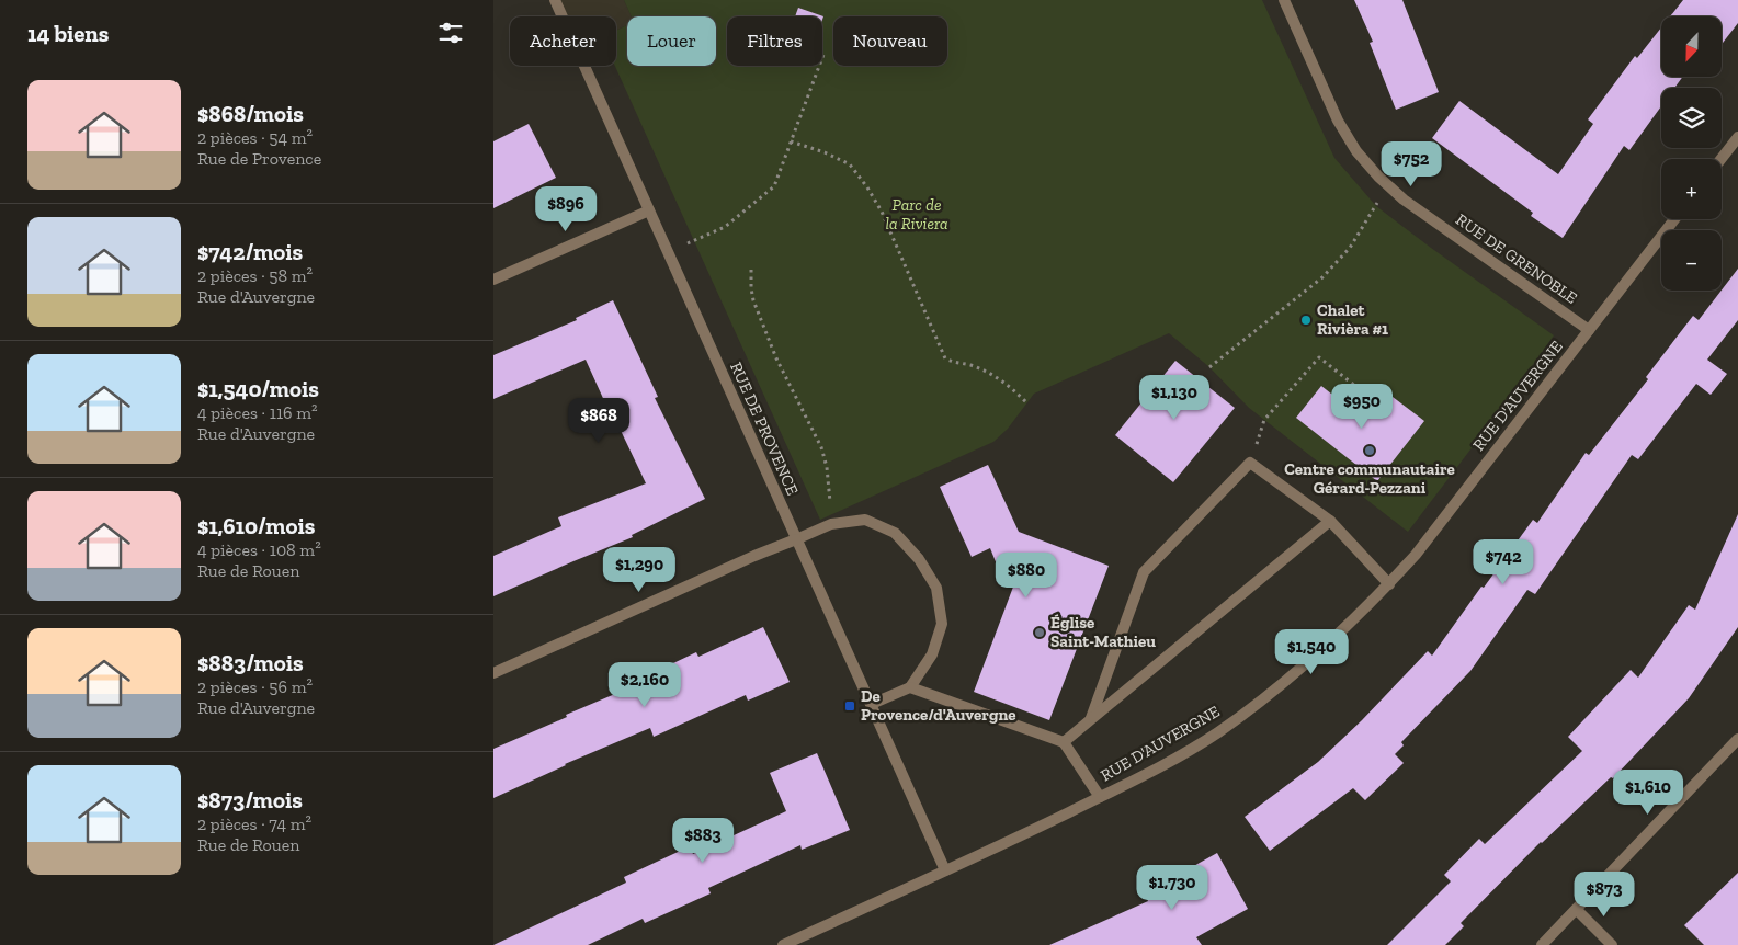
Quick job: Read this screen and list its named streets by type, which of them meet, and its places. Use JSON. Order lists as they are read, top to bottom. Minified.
{"streets":{"street":["RUE DE GRENOBLE","RUE D'AUVERGNE","RUE DE PROVENCE"]},"crossings":[["RUE DE GRENOBLE","RUE D'AUVERGNE"],["RUE D'AUVERGNE","RUE DE PROVENCE"]],"parks":["Parc de la Riviera"],"places":{"other":["Chalet Rivièra #1","Centre communautaire Gérard-Pezzani","Église Saint-Mathieu"],"transit":["De Provence/d'Auvergne"]},"north":"bottom","page":{"heading":"14 biens","map_buttons":["+","−"],"chip":["Acheter","Louer","Filtres","Nouveau"],"list":[{"name":"$868/mois","note":"2 pièces · 54 m² · Rue de Provence"},{"name":"$742/mois","note":"2 pièces · 58 m² · Rue d'Auvergne"},{"name":"$1,540/mois","note":"4 pièces · 116 m² · Rue d'Auvergne"},{"name":"$1,610/mois","note":"4 pièces · 108 m² · Rue de Rouen"},{"name":"$883/mois","note":"2 pièces · 56 m² · Rue d'Auvergne"},{"name":"$873/mois","note":"2 pièces · 74 m² · Rue de Rouen"}],"price":["$752","$896","$1,130","$950","$868","$742","$1,290","$880","$1,540","$2,160","$1,610","$883","$1,730","$873"]}}
